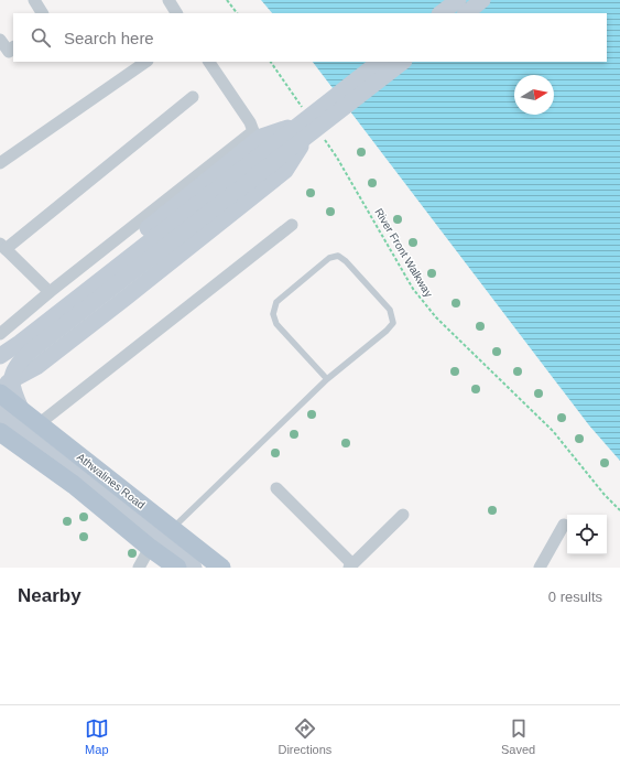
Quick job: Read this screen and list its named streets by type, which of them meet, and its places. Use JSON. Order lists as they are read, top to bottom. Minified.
{"streets":{"main road":["Athwalines Road"],"path":["River Front Walkway"]},"north":"right","page":{"search":"Search here","heading":["Nearby","0 results"],"nav":["Map","Directions","Saved"]}}
